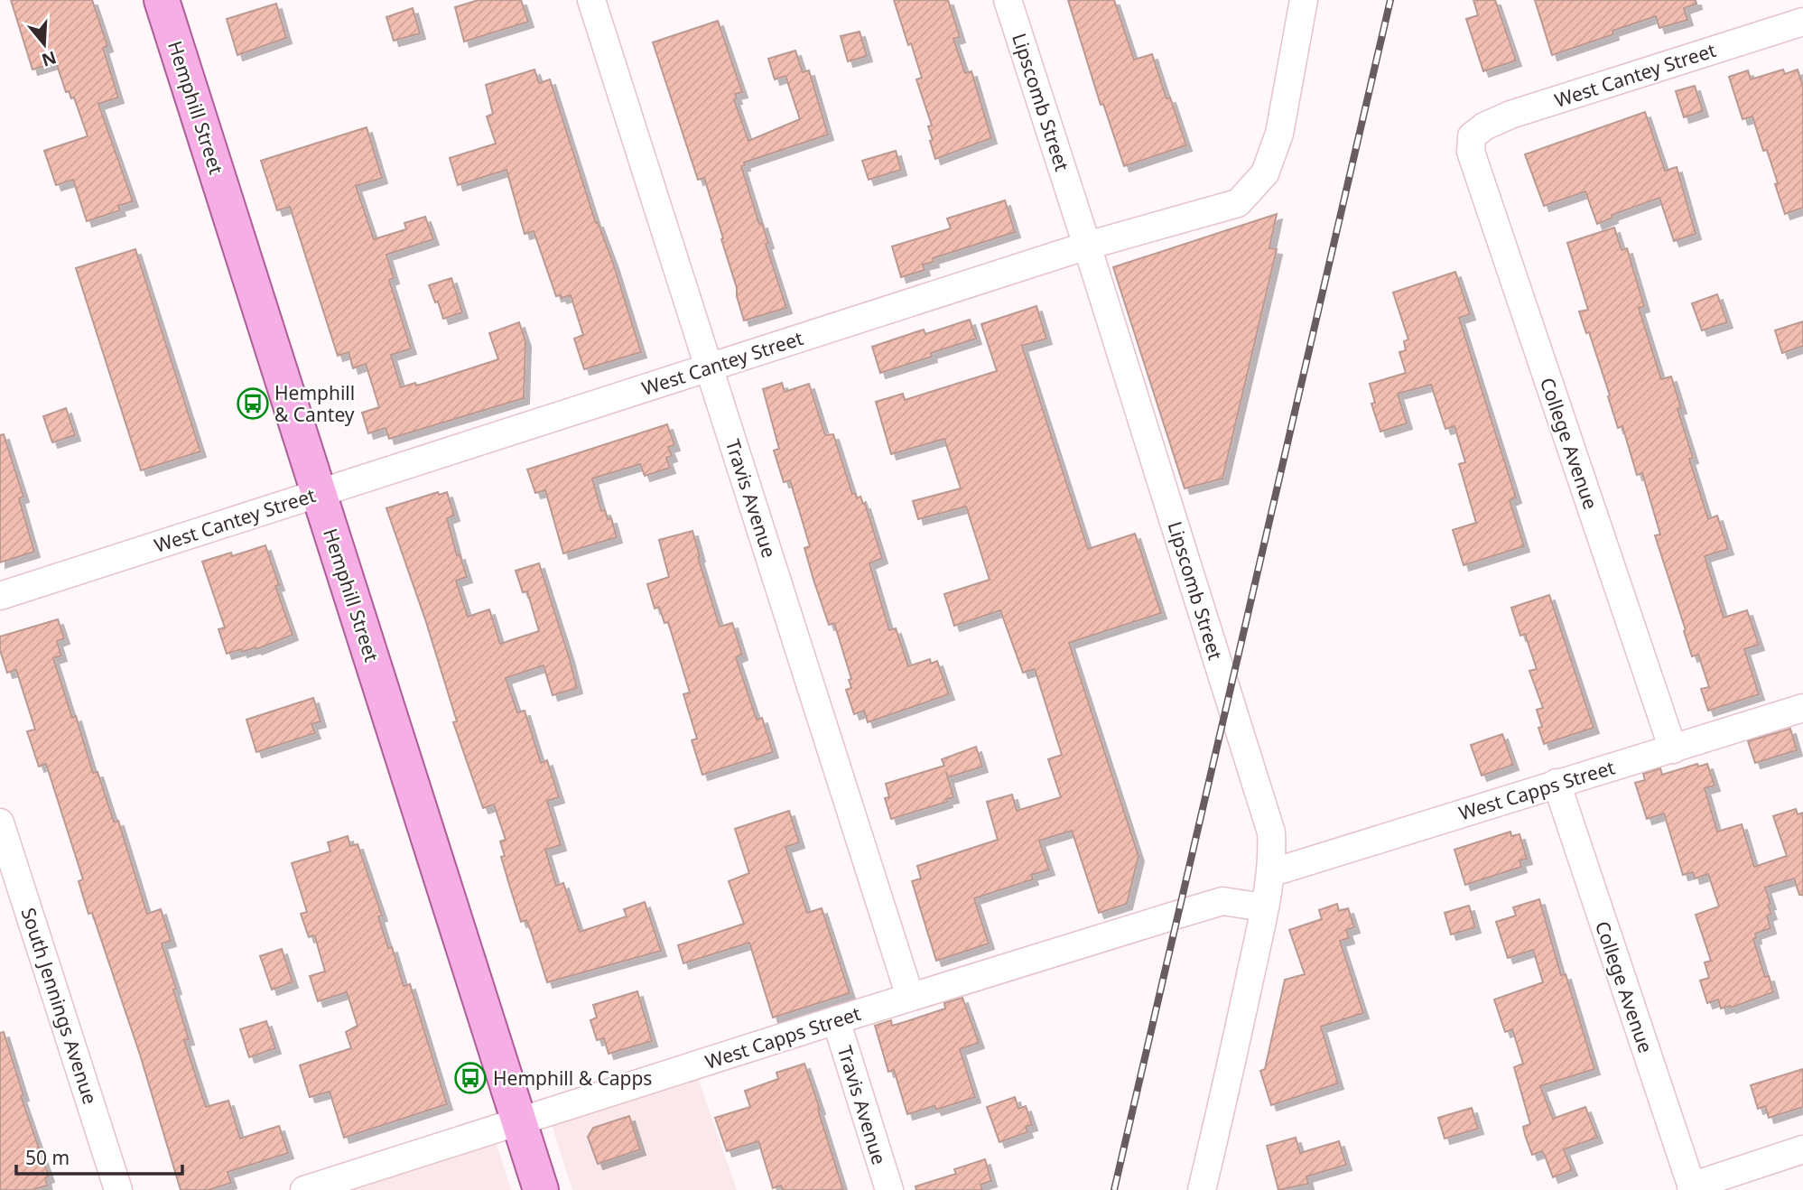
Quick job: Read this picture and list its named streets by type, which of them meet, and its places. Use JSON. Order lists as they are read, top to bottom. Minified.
{"streets":{"main road":["Hemphill Street"],"street":["West Cantey Street","Lipscomb Street","College Avenue","Travis Avenue","West Capps Street","South Jennings Avenue"]},"crossings":[["West Cantey Street","Lipscomb Street"],["West Cantey Street","Hemphill Street"],["West Cantey Street","College Avenue"],["West Cantey Street","Travis Avenue"],["Lipscomb Street","West Capps Street"],["Hemphill Street","West Capps Street"],["College Avenue","West Capps Street"],["Travis Avenue","West Capps Street"]],"places":{"bus stop":["Hemphill & Cantey","Hemphill & Capps"]},"scale_bar":"50 m","north":"bottom"}
